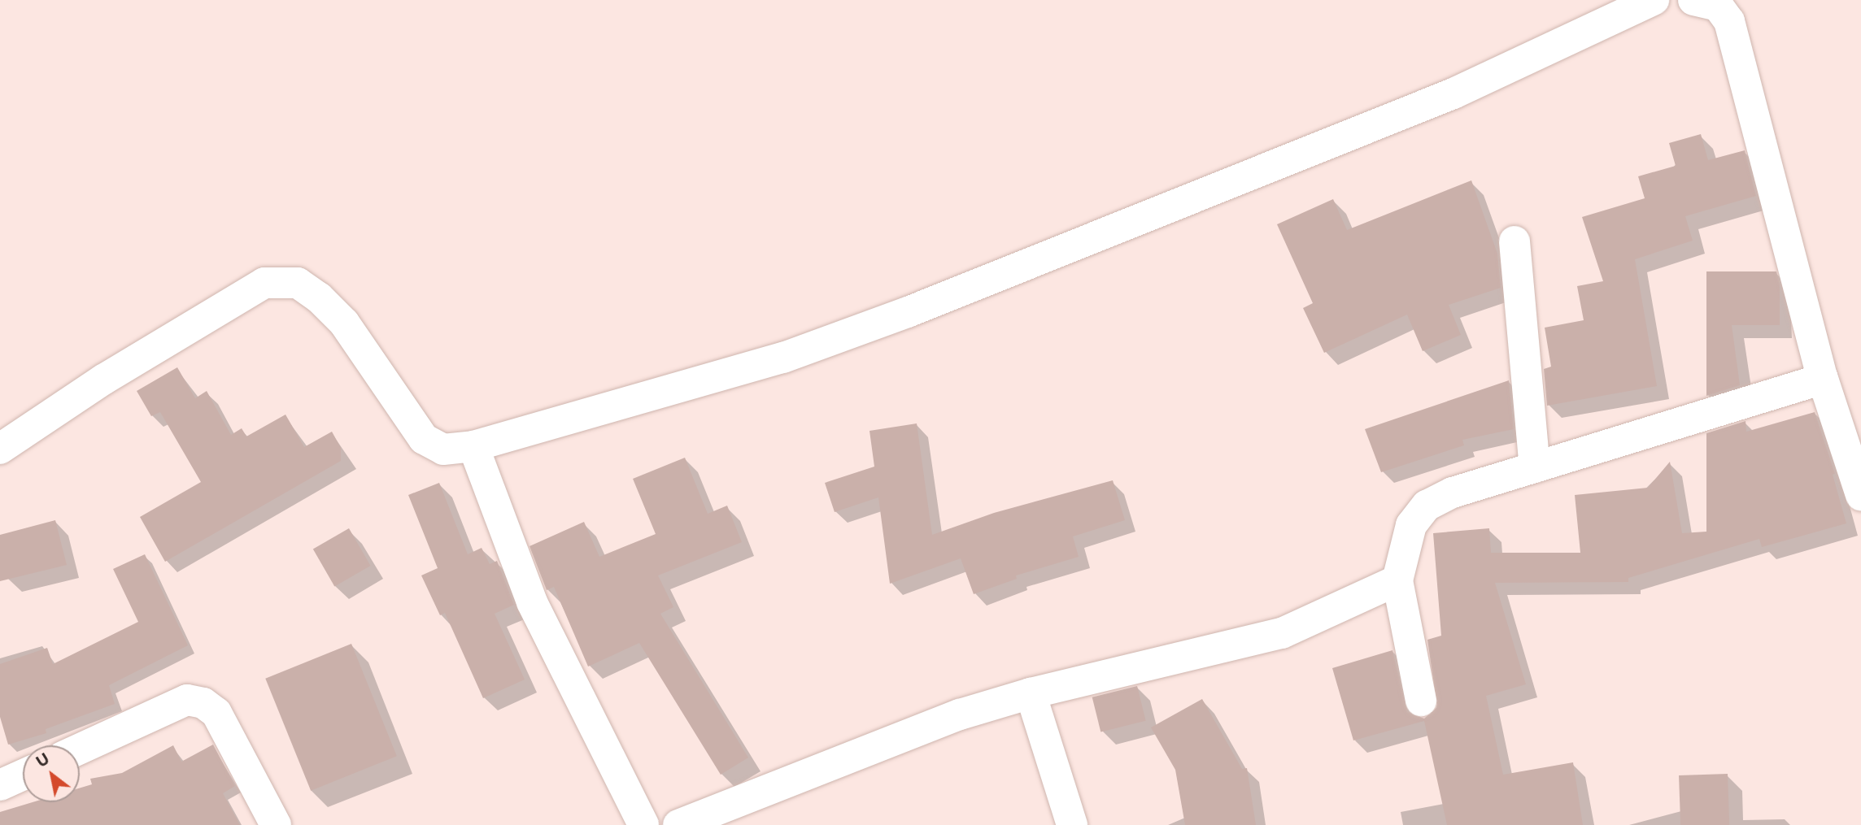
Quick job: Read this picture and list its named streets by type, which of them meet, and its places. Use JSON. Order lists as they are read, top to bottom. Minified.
{"north":"top left"}
